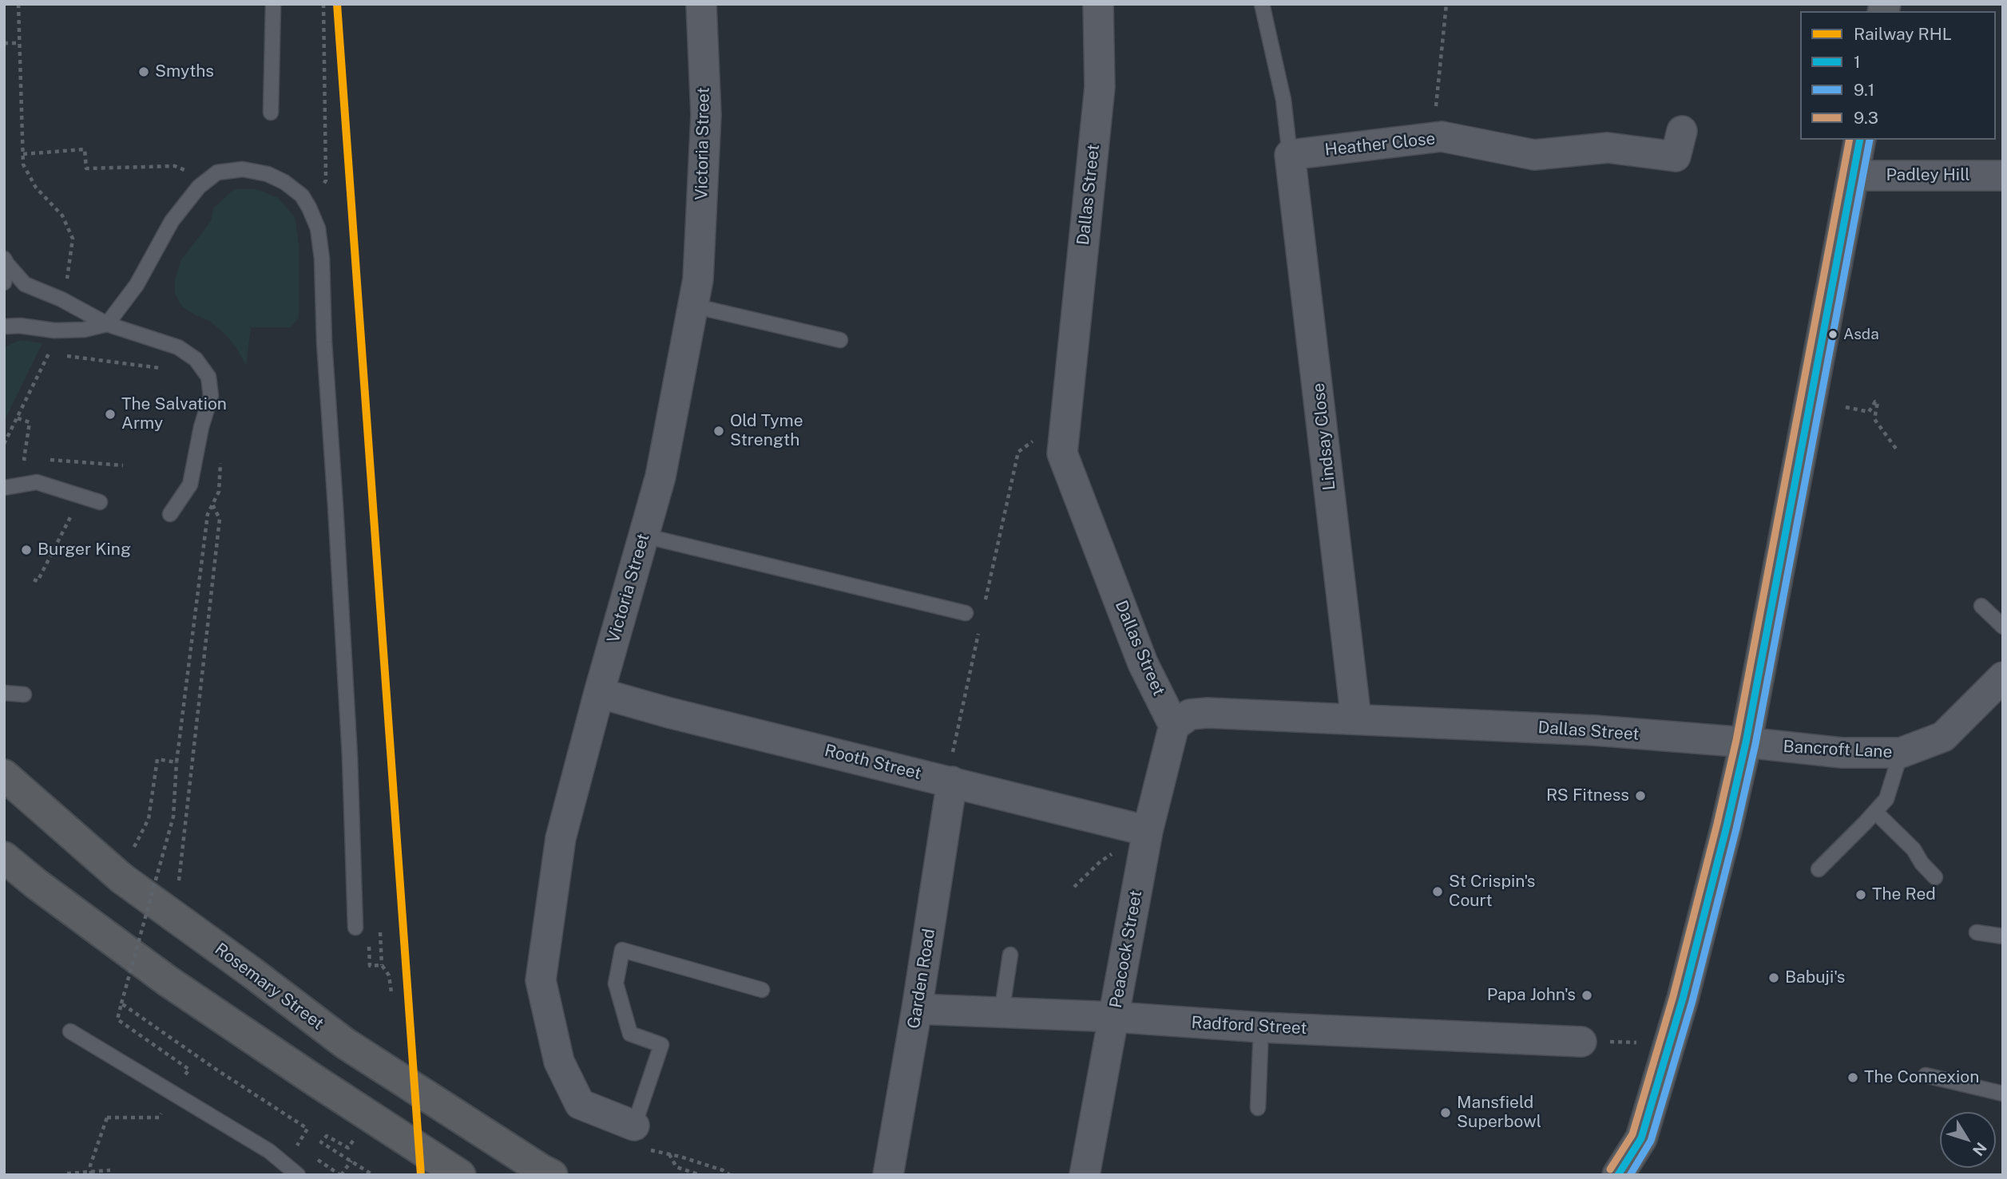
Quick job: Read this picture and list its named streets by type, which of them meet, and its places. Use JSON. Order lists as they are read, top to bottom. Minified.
{"streets":{"highway":["Rosemary Street"],"street":["Victoria Street","Heather Close","Padley Hill","Dallas Street","Lindsay Close","Bancroft Lane","Rooth Street","Peacock Street","Garden Road","Radford Street"]},"crossings":[["Victoria Street","Rooth Street"],["Heather Close","Lindsay Close"],["Dallas Street","Lindsay Close"],["Dallas Street","Bancroft Lane"],["Dallas Street","Peacock Street"],["Rooth Street","Peacock Street"],["Rooth Street","Garden Road"],["Peacock Street","Radford Street"],["Garden Road","Radford Street"]],"places":["Smyths","Asda","The Salvation Army","Old Tyme Strength","Burger King","RS Fitness","St Crispin's Court","The Red","Babuji's","Papa John's","The Connexion","Mansfield Superbowl"],"lines":["rail line RHL","transit line 1","transit line 9.1","transit line 9.3"],"legend":["Railway RHL","1","9.1","9.3"],"north":"bottom right"}
